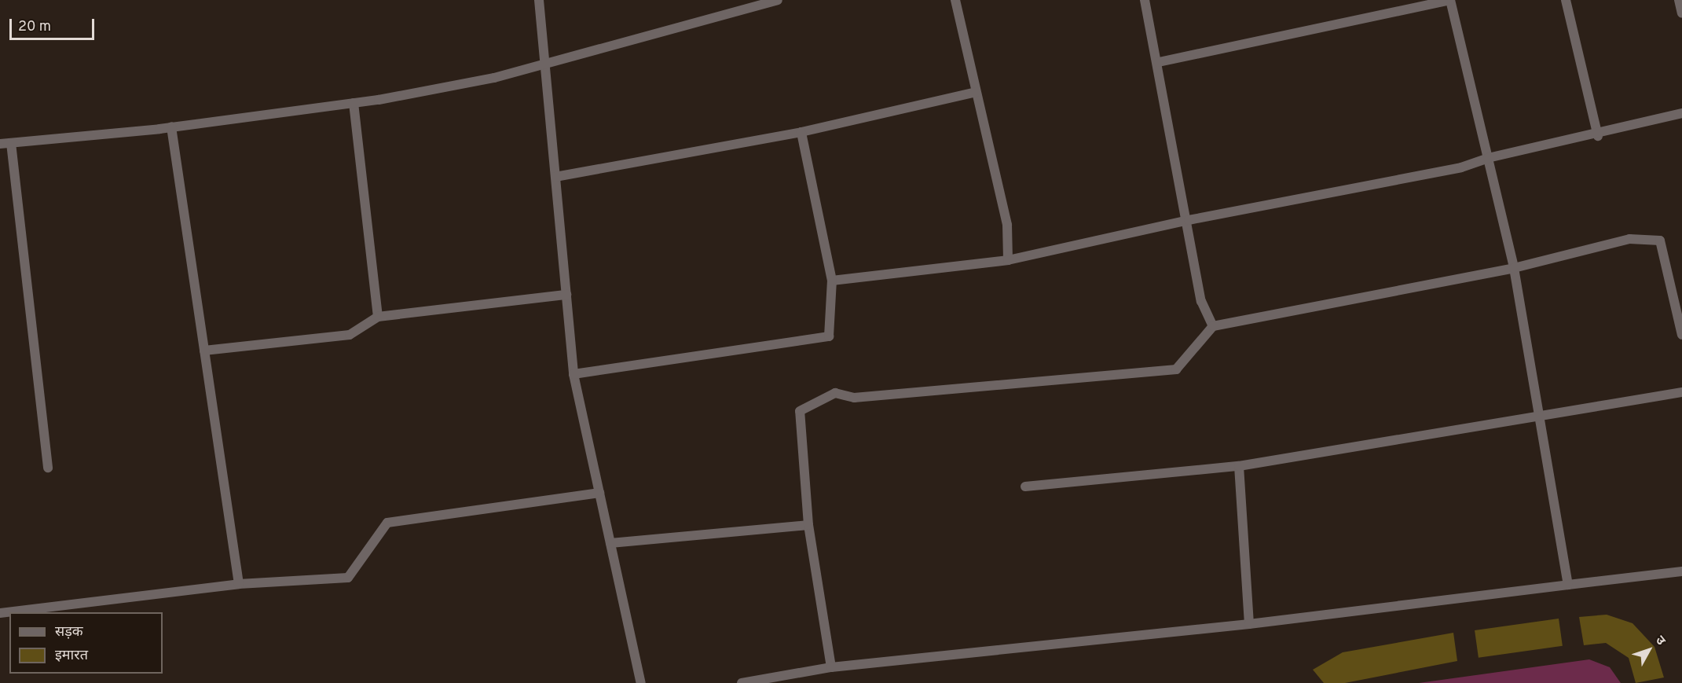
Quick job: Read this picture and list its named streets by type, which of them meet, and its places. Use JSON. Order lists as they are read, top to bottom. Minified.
{"legend":["सड़क","इमारत"],"scale_bar":"20 m","north":"top right"}
